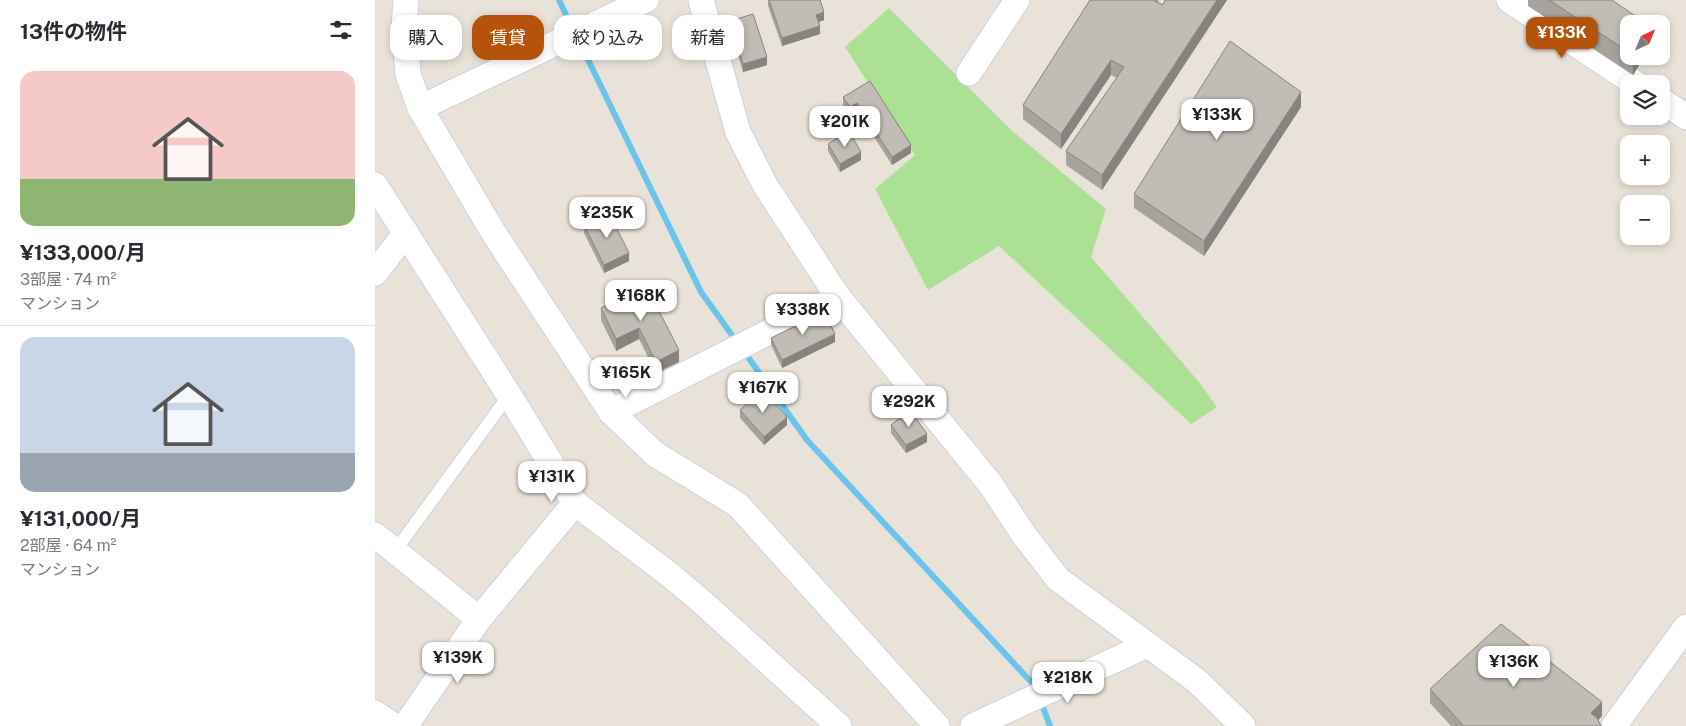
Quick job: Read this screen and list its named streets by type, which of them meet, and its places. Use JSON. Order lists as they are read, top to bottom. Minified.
{"north":"top right","page":{"heading":"13件の物件","map_buttons":["+","−"],"chip":["購入","賃貸","絞り込み","新着"],"price":["¥133K","¥133K","¥201K","¥235K","¥168K","¥338K","¥165K","¥167K","¥292K","¥131K","¥139K","¥136K","¥218K"],"list":[{"name":"¥133,000/月","note":"3部屋 · 74 m² · マンション"},{"name":"¥131,000/月","note":"2部屋 · 64 m² · マンション"}]}}
